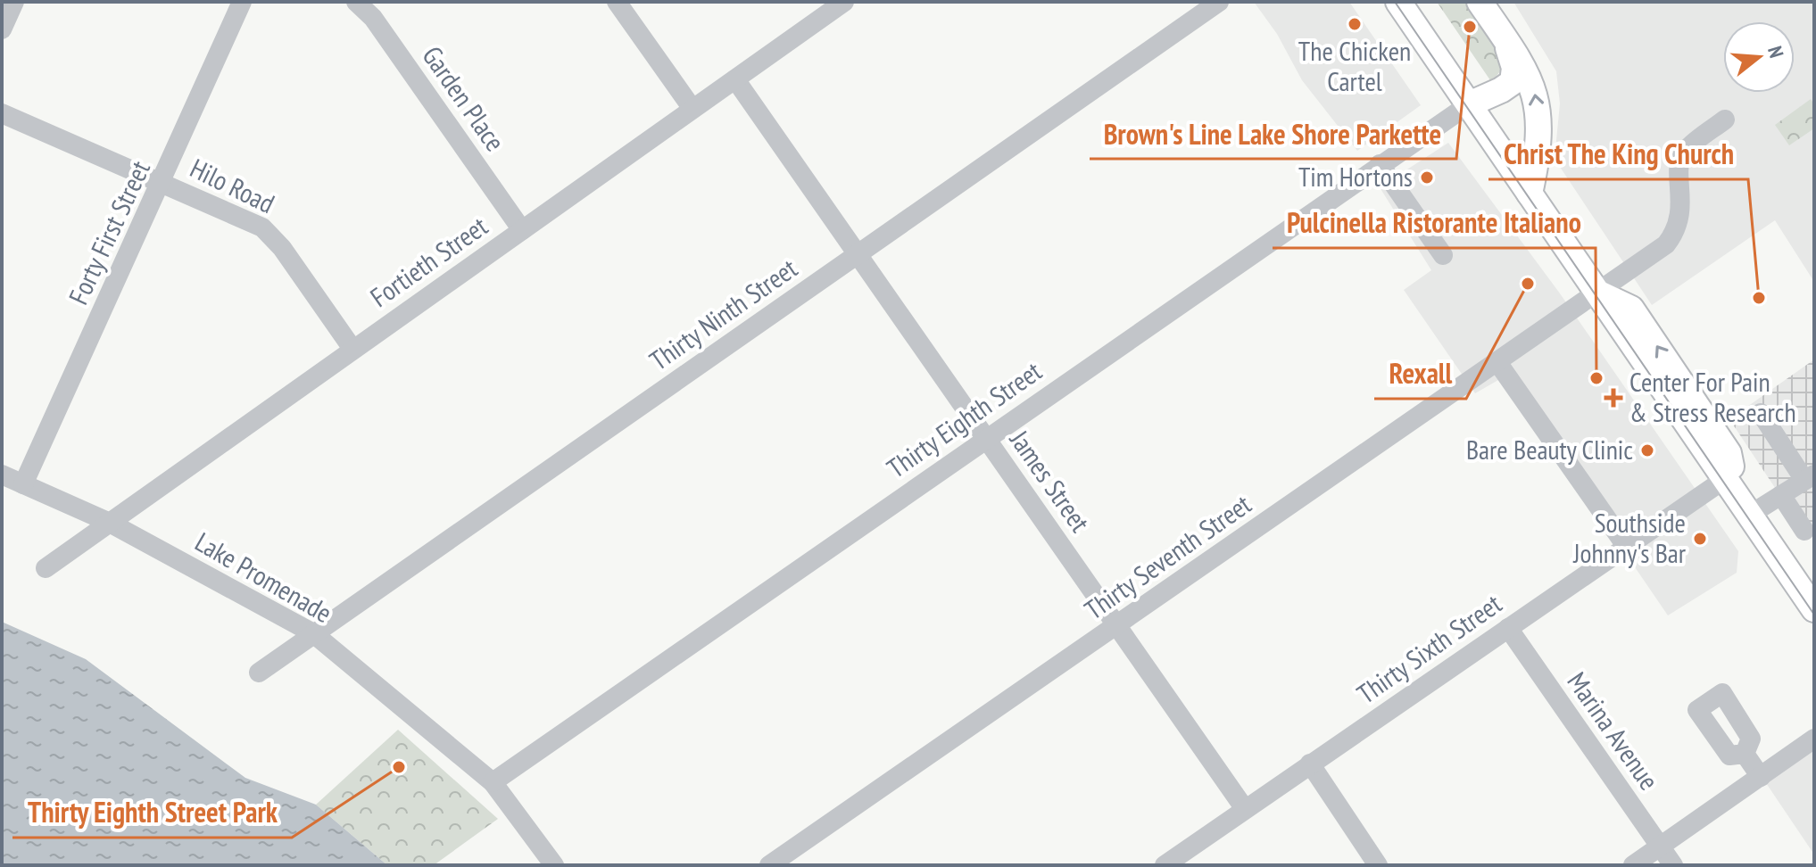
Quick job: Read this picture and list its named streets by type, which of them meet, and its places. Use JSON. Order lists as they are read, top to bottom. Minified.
{"streets":{"street":["Garden Place","Hilo Road","Forty First Street","Fortieth Street","Thirty Ninth Street","Thirty Eighth Street","James Street","Thirty Seventh Street","Lake Promenade","Thirty Sixth Street","Marina Avenue"]},"crossings":[["Garden Place","Fortieth Street"],["Hilo Road","Forty First Street"],["Hilo Road","Fortieth Street"],["Forty First Street","Lake Promenade"],["Fortieth Street","James Street"],["Fortieth Street","Lake Promenade"],["Thirty Ninth Street","James Street"],["Thirty Ninth Street","Lake Promenade"],["Thirty Eighth Street","James Street"],["Thirty Eighth Street","Lake Promenade"],["James Street","Thirty Seventh Street"],["James Street","Thirty Sixth Street"],["Thirty Sixth Street","Marina Avenue"]],"places":{"other":["The Chicken Cartel","Brown's Line Lake Shore Parkette","Tim Hortons","Rexall","Christ The King Church","Pulcinella Ristorante Italiano","Bare Beauty Clinic","Southside Johnny's Bar","Thirty Eighth Street Park"],"health":["Center For Pain & Stress Research"]},"north":"right"}
